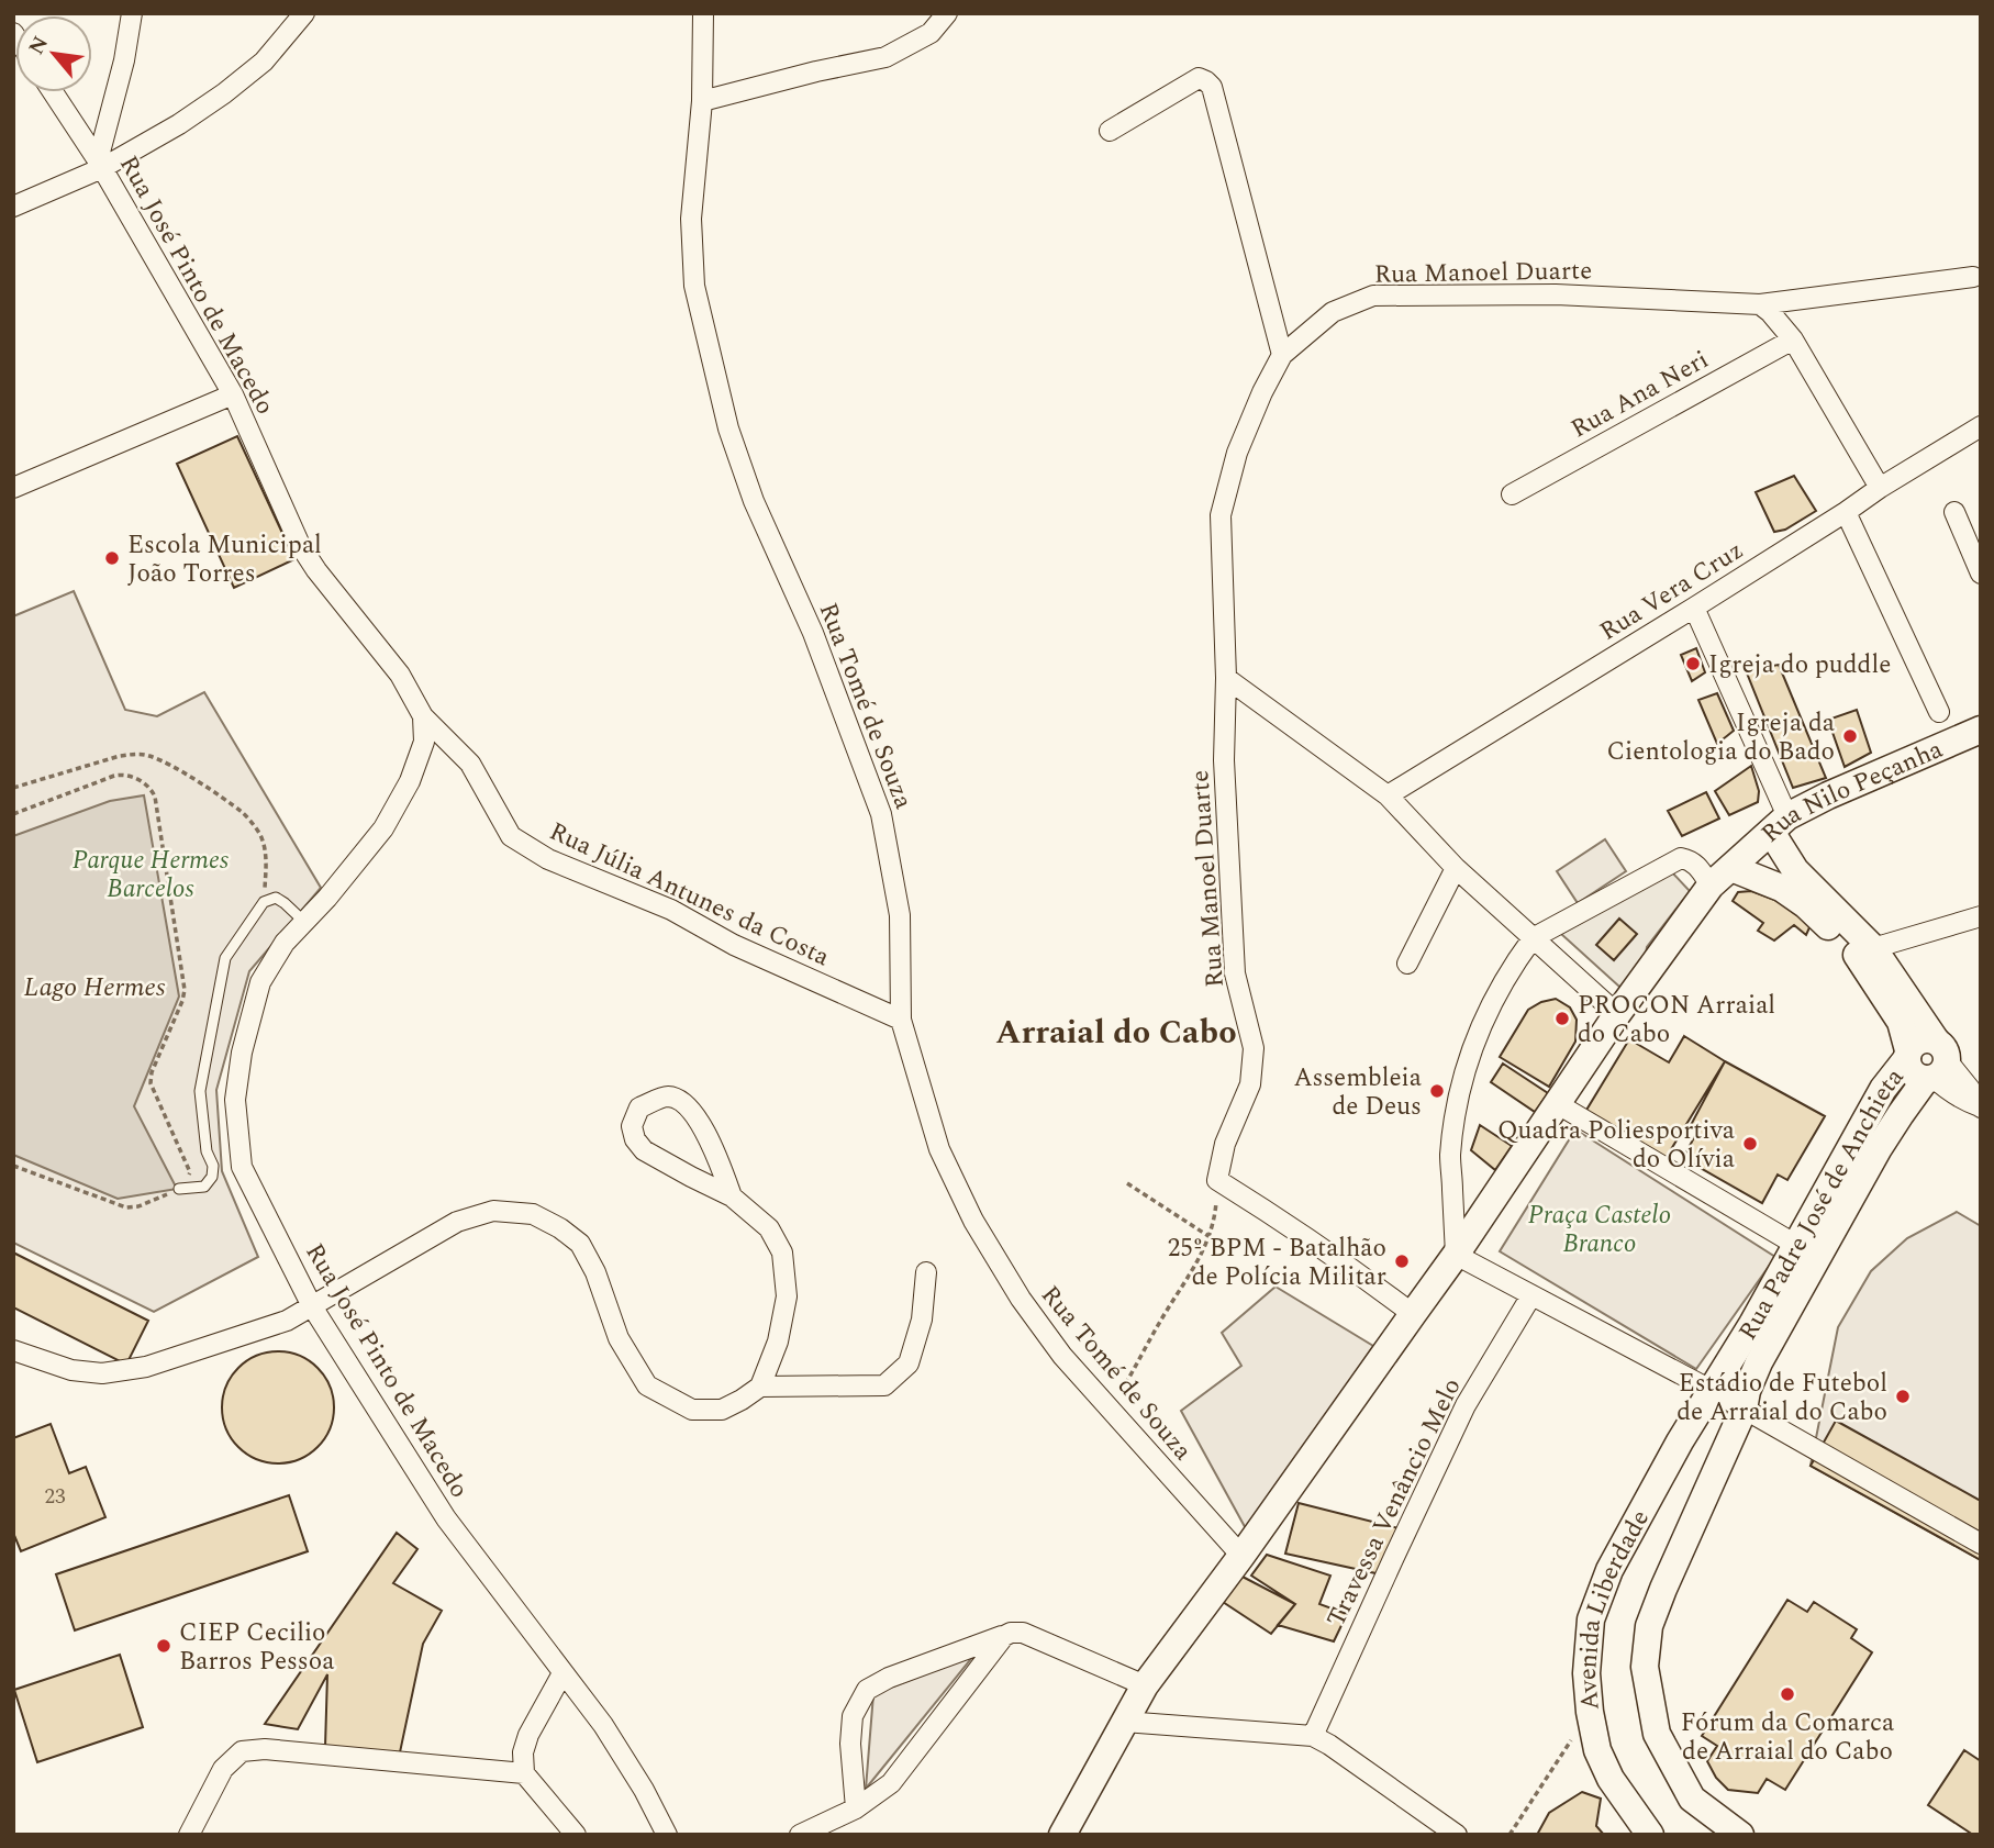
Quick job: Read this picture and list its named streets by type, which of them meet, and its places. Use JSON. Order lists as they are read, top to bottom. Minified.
{"streets":{"main road":["Rua Nilo Peçanha","Rua Padre José de Anchieta","Avenida Liberdade"],"street":["Rua Manoel Duarte","Rua José Pinto de Macedo","Rua Ana Neri","Rua Vera Cruz","Rua Tomé de Souza","Rua Júlia Antunes da Costa","Travessa Venâncio Melo"]},"crossings":[["Rua José Pinto de Macedo","Rua Júlia Antunes da Costa"],["Rua Tomé de Souza","Rua Nilo Peçanha"],["Rua Tomé de Souza","Rua Júlia Antunes da Costa"],["Rua Padre José de Anchieta","Avenida Liberdade"]],"districts":["Arraial do Cabo"],"water":["Lago Hermes"],"parks":["Parque Hermes Barcelos","Praça Castelo Branco"],"places":["Escola Municipal João Torres","Igreja do puddle","Igreja da Cientologia do Bado","PROCON Arraial do Cabo","Assembleia de Deus","Quadra Poliesportiva do Olívia","25º BPM - Batalhão de Polícia Militar","Estádio de Futebol de Arraial do Cabo","CIEP Cecilio Barros Pessoa","Fórum da Comarca de Arraial do Cabo"],"house_numbers":["23"],"north":"top left"}
